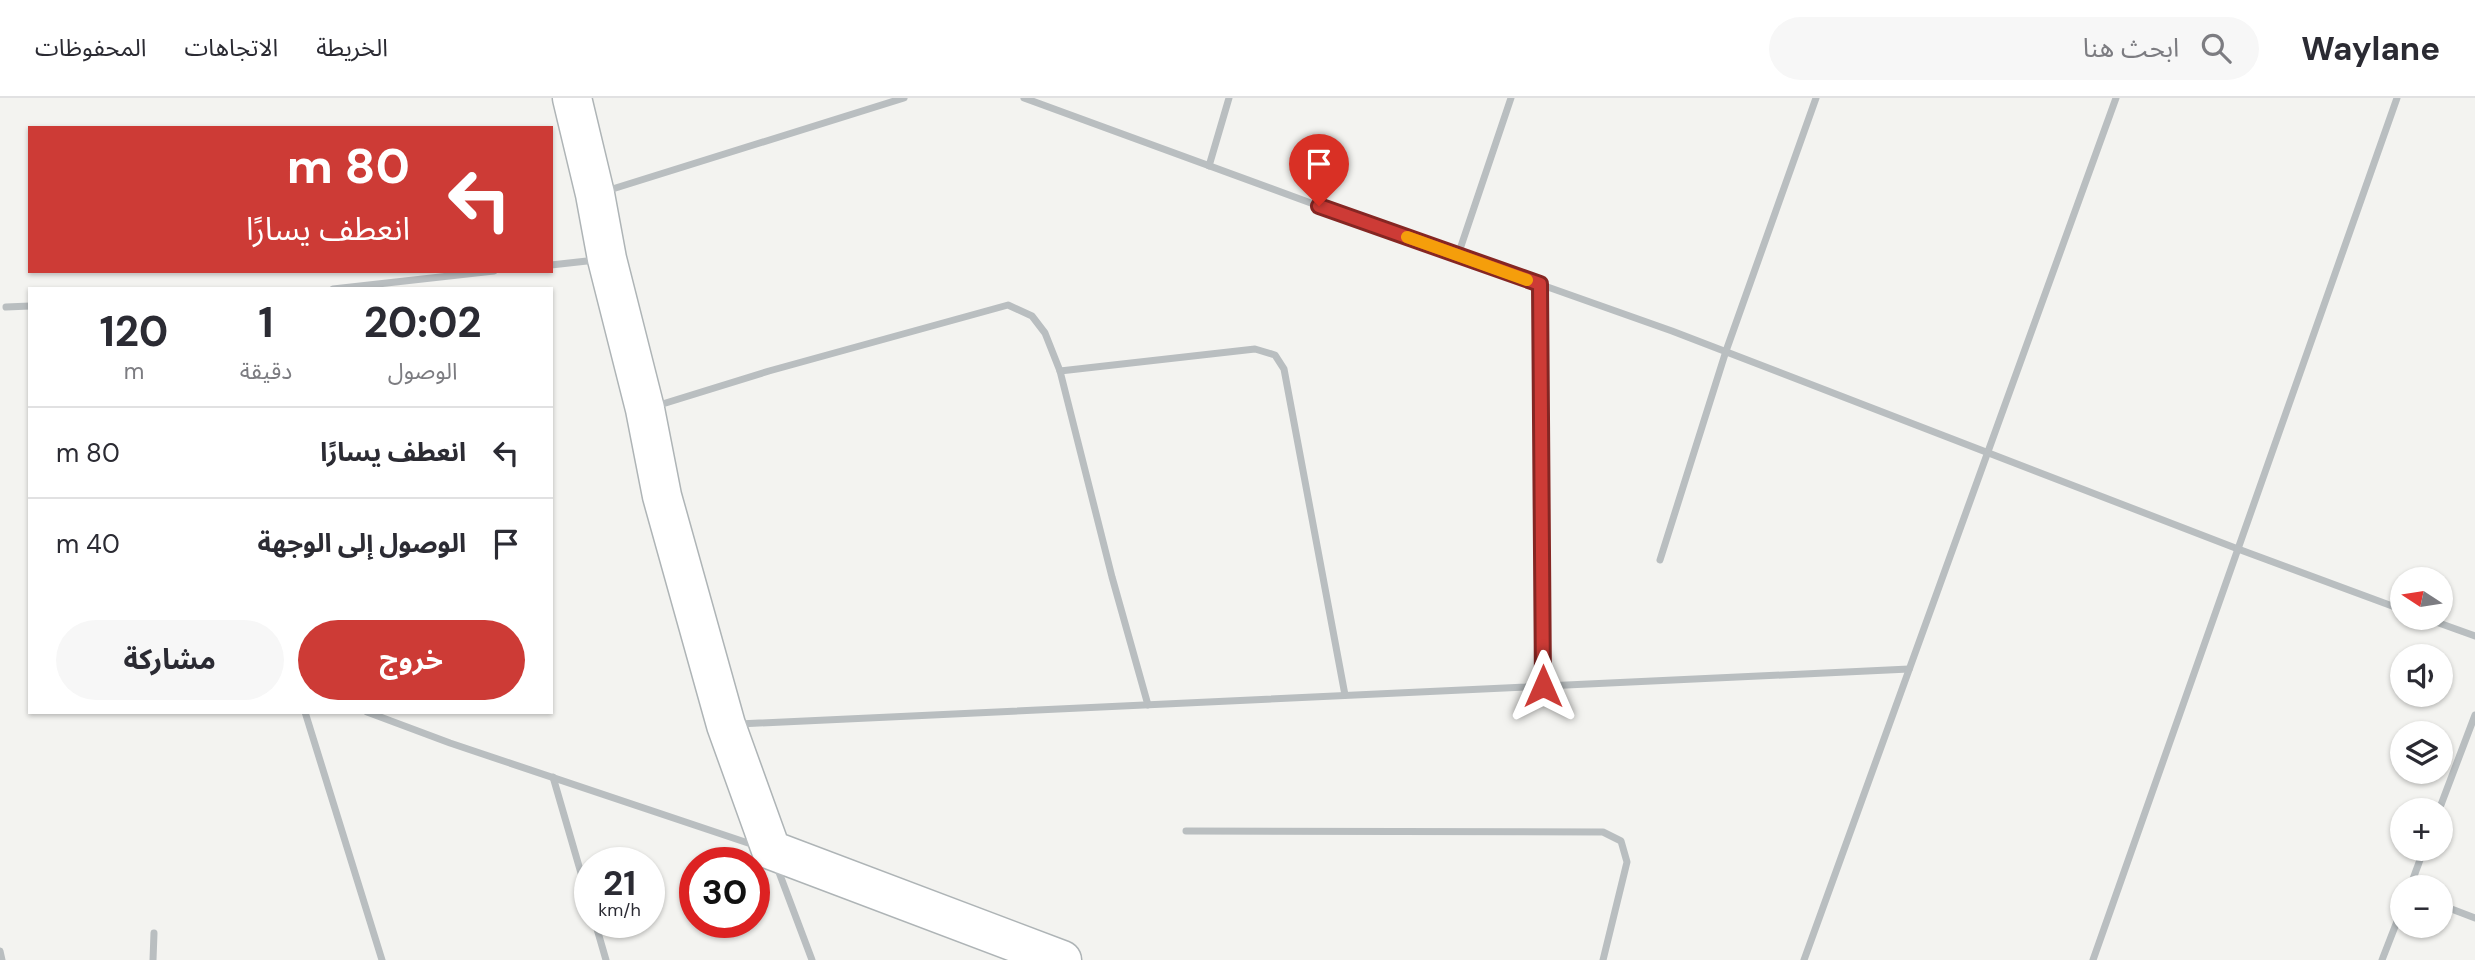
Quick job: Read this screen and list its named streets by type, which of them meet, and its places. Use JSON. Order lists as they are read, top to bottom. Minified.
{"north":"left","page":{"header":"Waylane","search":"ابحث هنا","nav":["الخريطة","الاتجاهات","المحفوظات"],"turn":["80 m","انعطف يسارًا"],"eta":["20:02","الوصول","1","دقيقة","120","m"],"list":[{"name":"انعطف يسارًا","value":"80 m"},{"name":"الوصول إلى الوجهة","value":"40 m"}],"map_buttons":["+","−"],"buttons":["خروج","مشاركة"],"speed":"21 km/h","limit":"30"}}
